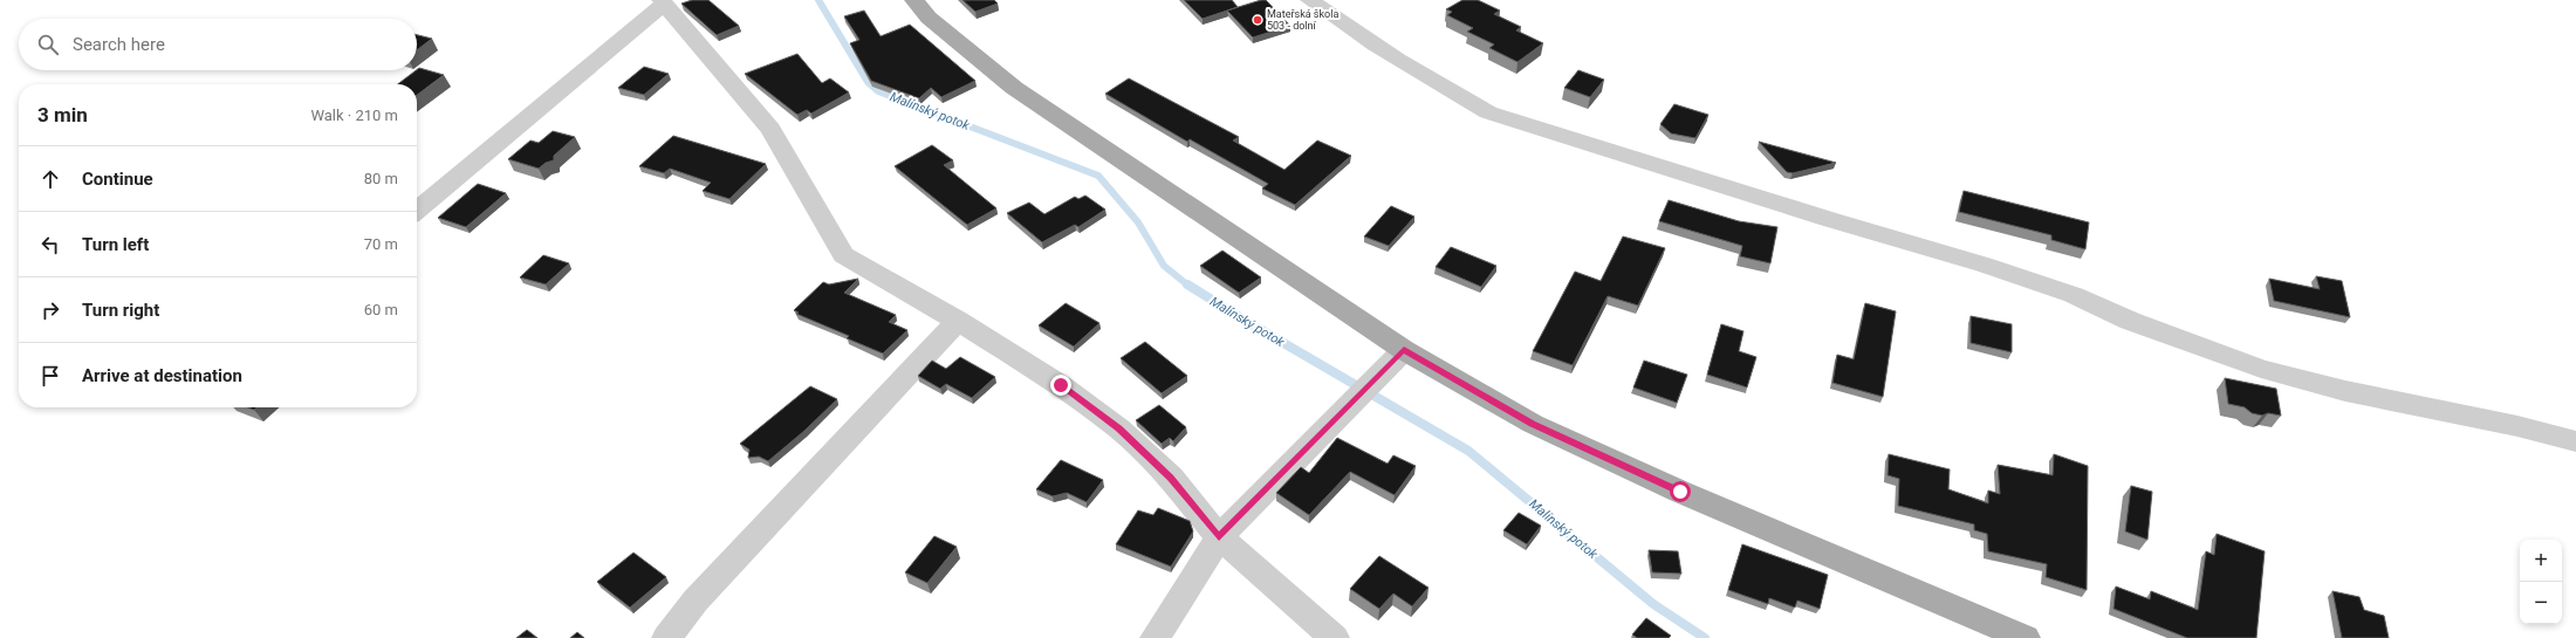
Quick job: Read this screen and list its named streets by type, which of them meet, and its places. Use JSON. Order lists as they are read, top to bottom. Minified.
{"water":["Malínský potok"],"places":["Mateřská škola 503 - dolní"],"page":{"search":"Search here","heading":["3 min","Walk · 210 m"],"list":[["Continue","80 m"],["Turn left","70 m"],["Turn right","60 m"],"Arrive at destination"],"map_buttons":["+","−"]}}
